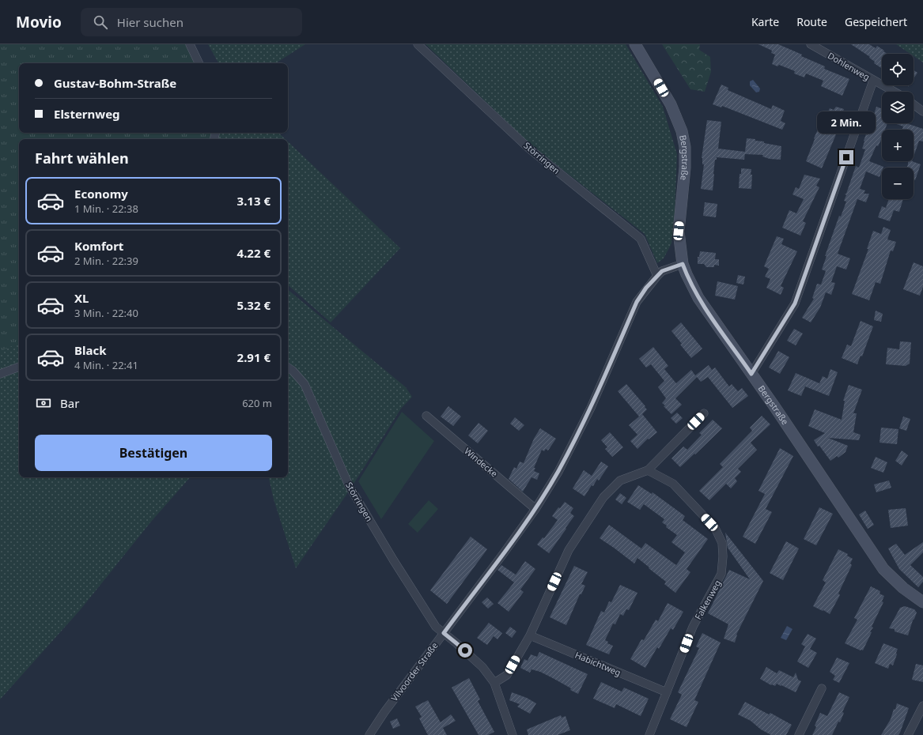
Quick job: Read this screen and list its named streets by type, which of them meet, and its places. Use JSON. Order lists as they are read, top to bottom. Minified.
{"streets":{"street":["Dohlenweg","Störringen","Bergstraße","Windecke","Falkenweg","Habichtweg","Vilvoorder Straße"]},"crossings":[["Störringen","Vilvoorder Straße"],["Bergstraße","Vilvoorder Straße"],["Windecke","Vilvoorder Straße"],["Falkenweg","Habichtweg"]],"page":{"header":"Movio","search":"Hier suchen","nav":["Karte","Route","Gespeichert"],"map_buttons":["+","−"],"banner":["Gustav-Bohm-Straße","Elsternweg"],"bubble":"2 Min.","heading":"Fahrt wählen","list":[{"name":"Economy","note":"1 Min. · 22:38","value":"3.13 €"},{"name":"Komfort","note":"2 Min. · 22:39","value":"4.22 €"},{"name":"XL","note":"3 Min. · 22:40","value":"5.32 €"},{"name":"Black","note":"4 Min. · 22:41","value":"2.91 €"}],"pay":["Bar","620 m"],"buttons":"Bestätigen"}}
